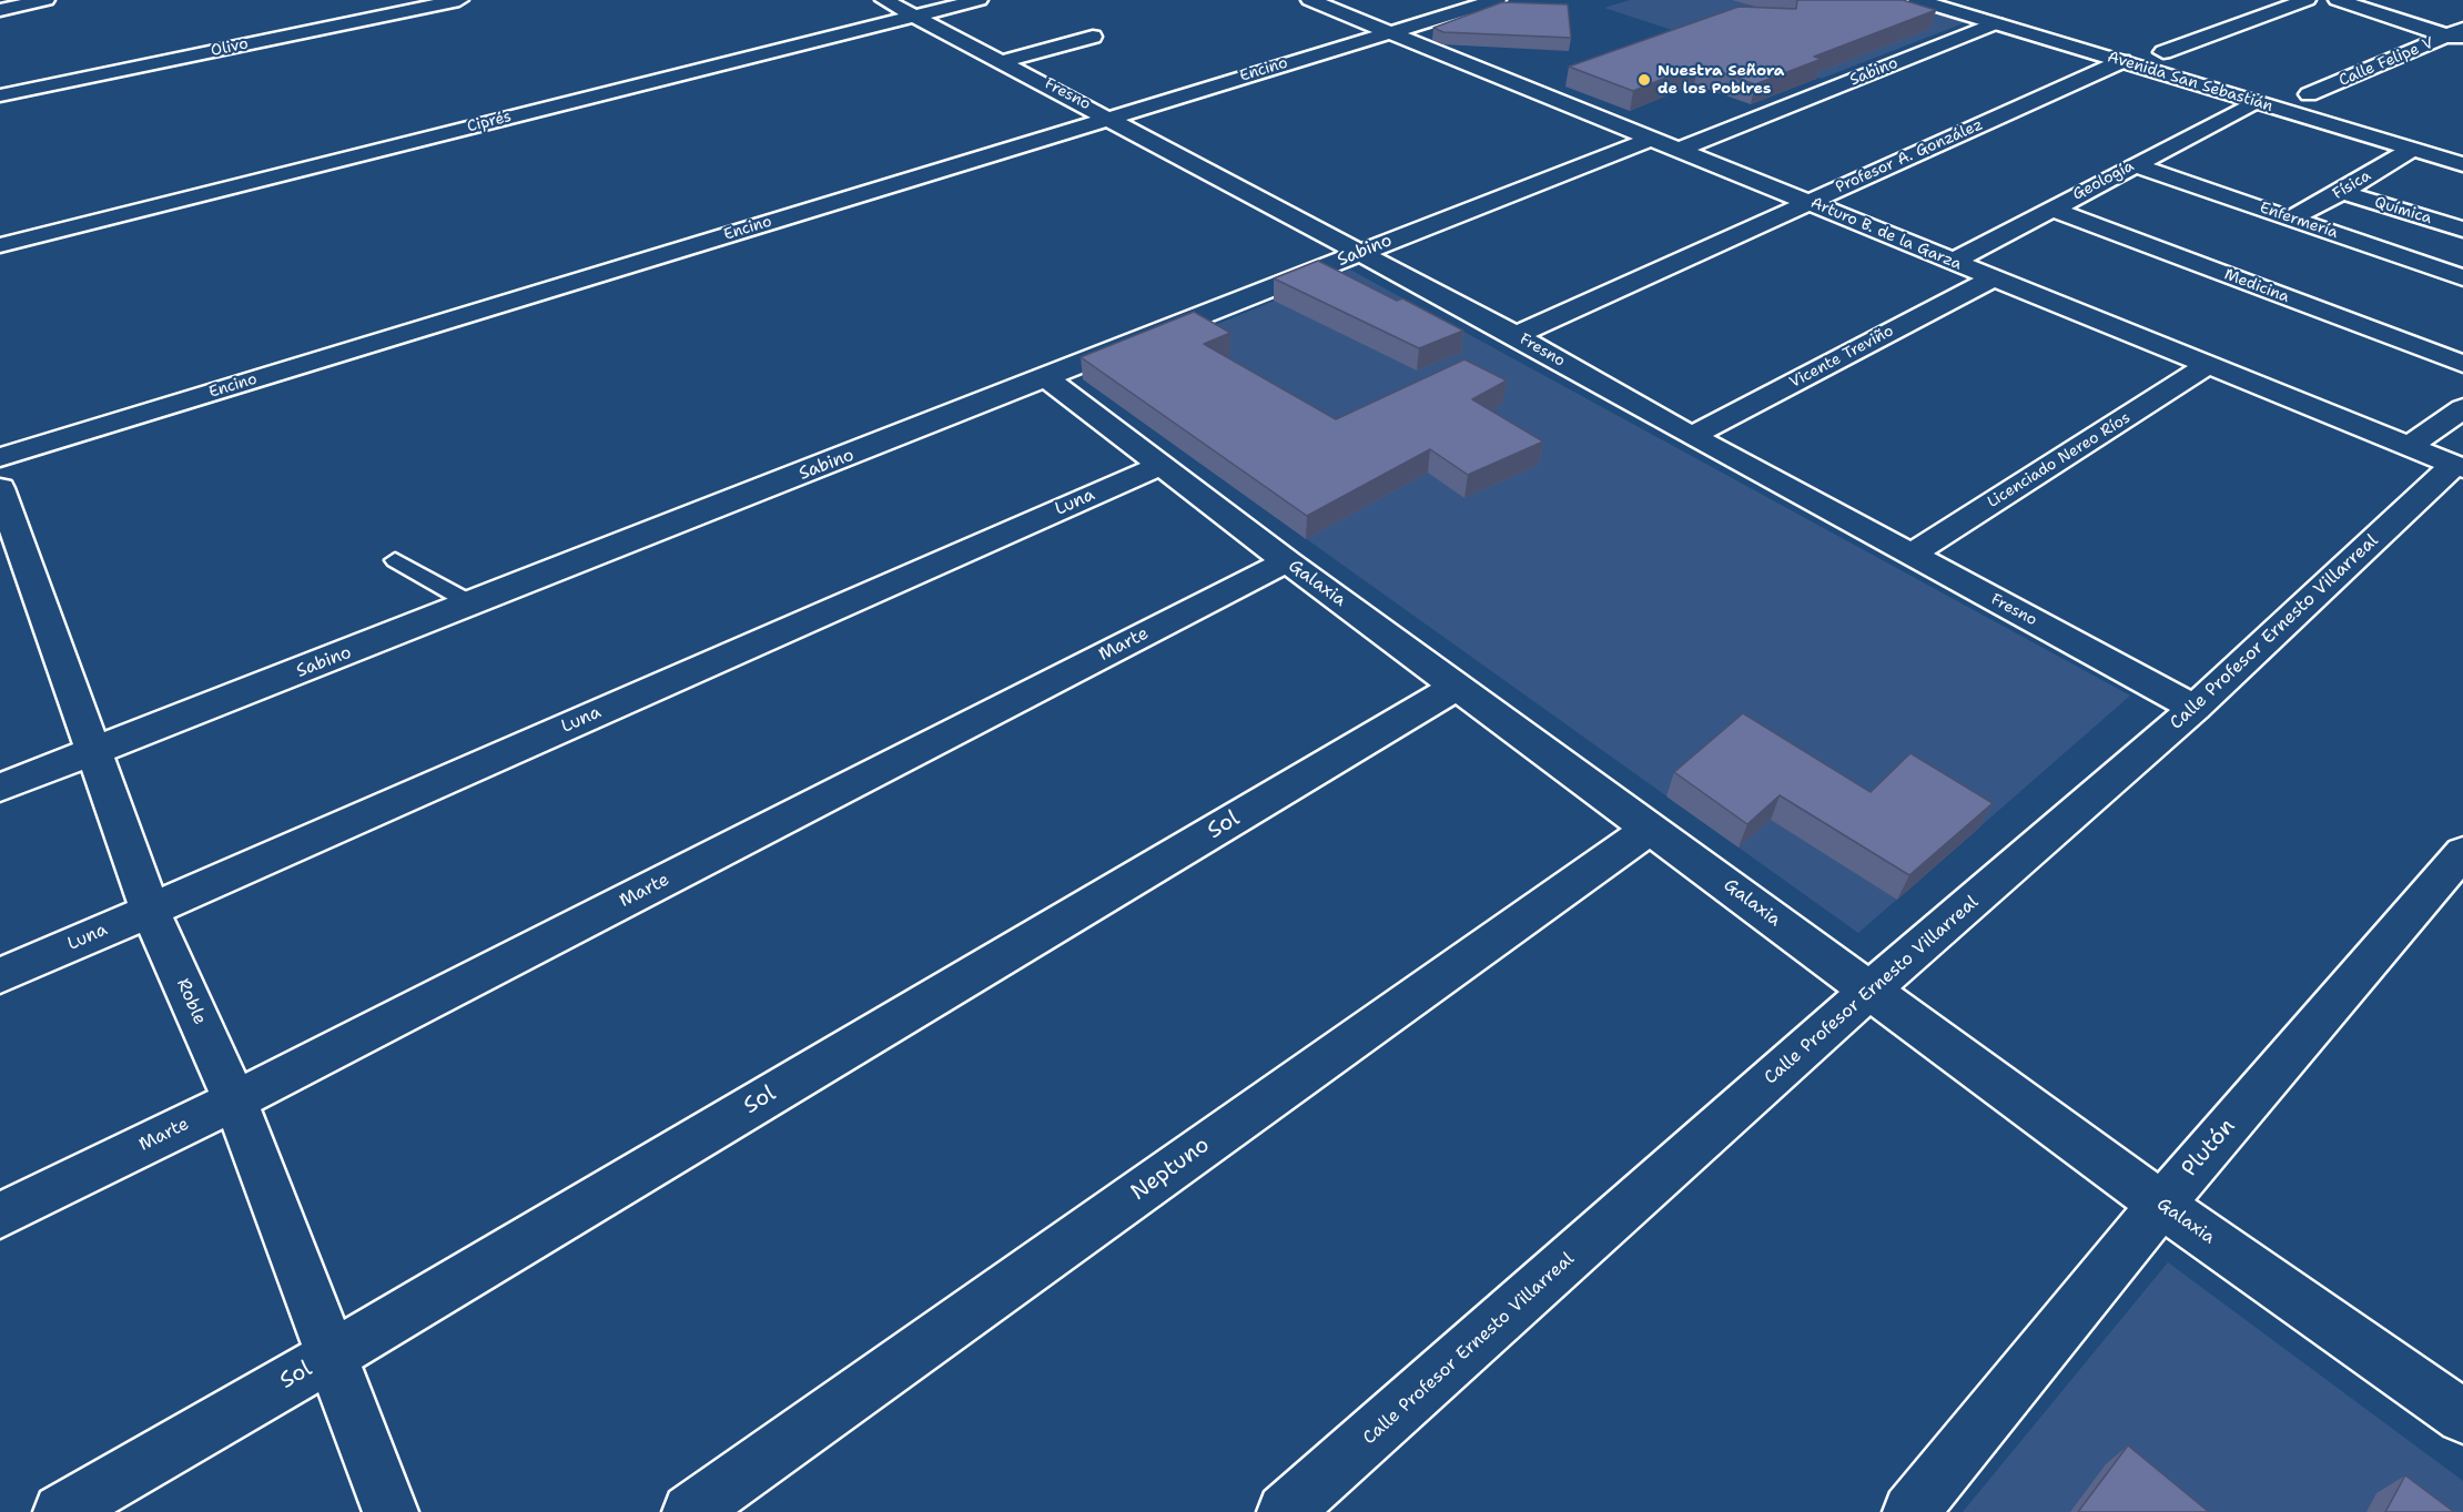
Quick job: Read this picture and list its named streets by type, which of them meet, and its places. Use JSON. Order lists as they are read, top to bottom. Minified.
{"streets":{"street":["Olivo","Calle Felipe V","Encino","Sabino","Avenida San Sebastián","Fresno","Ciprés","Profesor A. González","Geología","Física","Química","Enfermería","Arturo B. de la Garza","Medicina","Vicente Treviño","Licenciado Nereo Ríos","Luna","Galaxia","Calle Profesor Ernesto Villarreal","Marte","Sol","Roble","Plutón","Neptuno"]},"crossings":[["Calle Felipe V","Avenida San Sebastián"],["Encino","Fresno"],["Encino","Arturo B. de la Garza"],["Sabino","Avenida San Sebastián"],["Sabino","Fresno"],["Sabino","Arturo B. de la Garza"],["Sabino","Galaxia"],["Sabino","Roble"],["Avenida San Sebastián","Profesor A. González"],["Avenida San Sebastián","Geología"],["Avenida San Sebastián","Física"],["Fresno","Ciprés"],["Fresno","Profesor A. González"],["Fresno","Vicente Treviño"],["Fresno","Licenciado Nereo Ríos"],["Fresno","Calle Profesor Ernesto Villarreal"],["Profesor A. González","Arturo B. de la Garza"],["Geología","Enfermería"],["Geología","Arturo B. de la Garza"],["Geología","Medicina"],["Física","Química"],["Física","Enfermería"],["Arturo B. de la Garza","Vicente Treviño"],["Arturo B. de la Garza","Licenciado Nereo Ríos"],["Arturo B. de la Garza","Calle Profesor Ernesto Villarreal"],["Luna","Galaxia"],["Luna","Roble"],["Galaxia","Calle Profesor Ernesto Villarreal"],["Galaxia","Marte"],["Galaxia","Sol"],["Galaxia","Plutón"],["Galaxia","Neptuno"],["Marte","Roble"],["Sol","Roble"]],"places":["Nuestra Señora de los Poblres"]}
